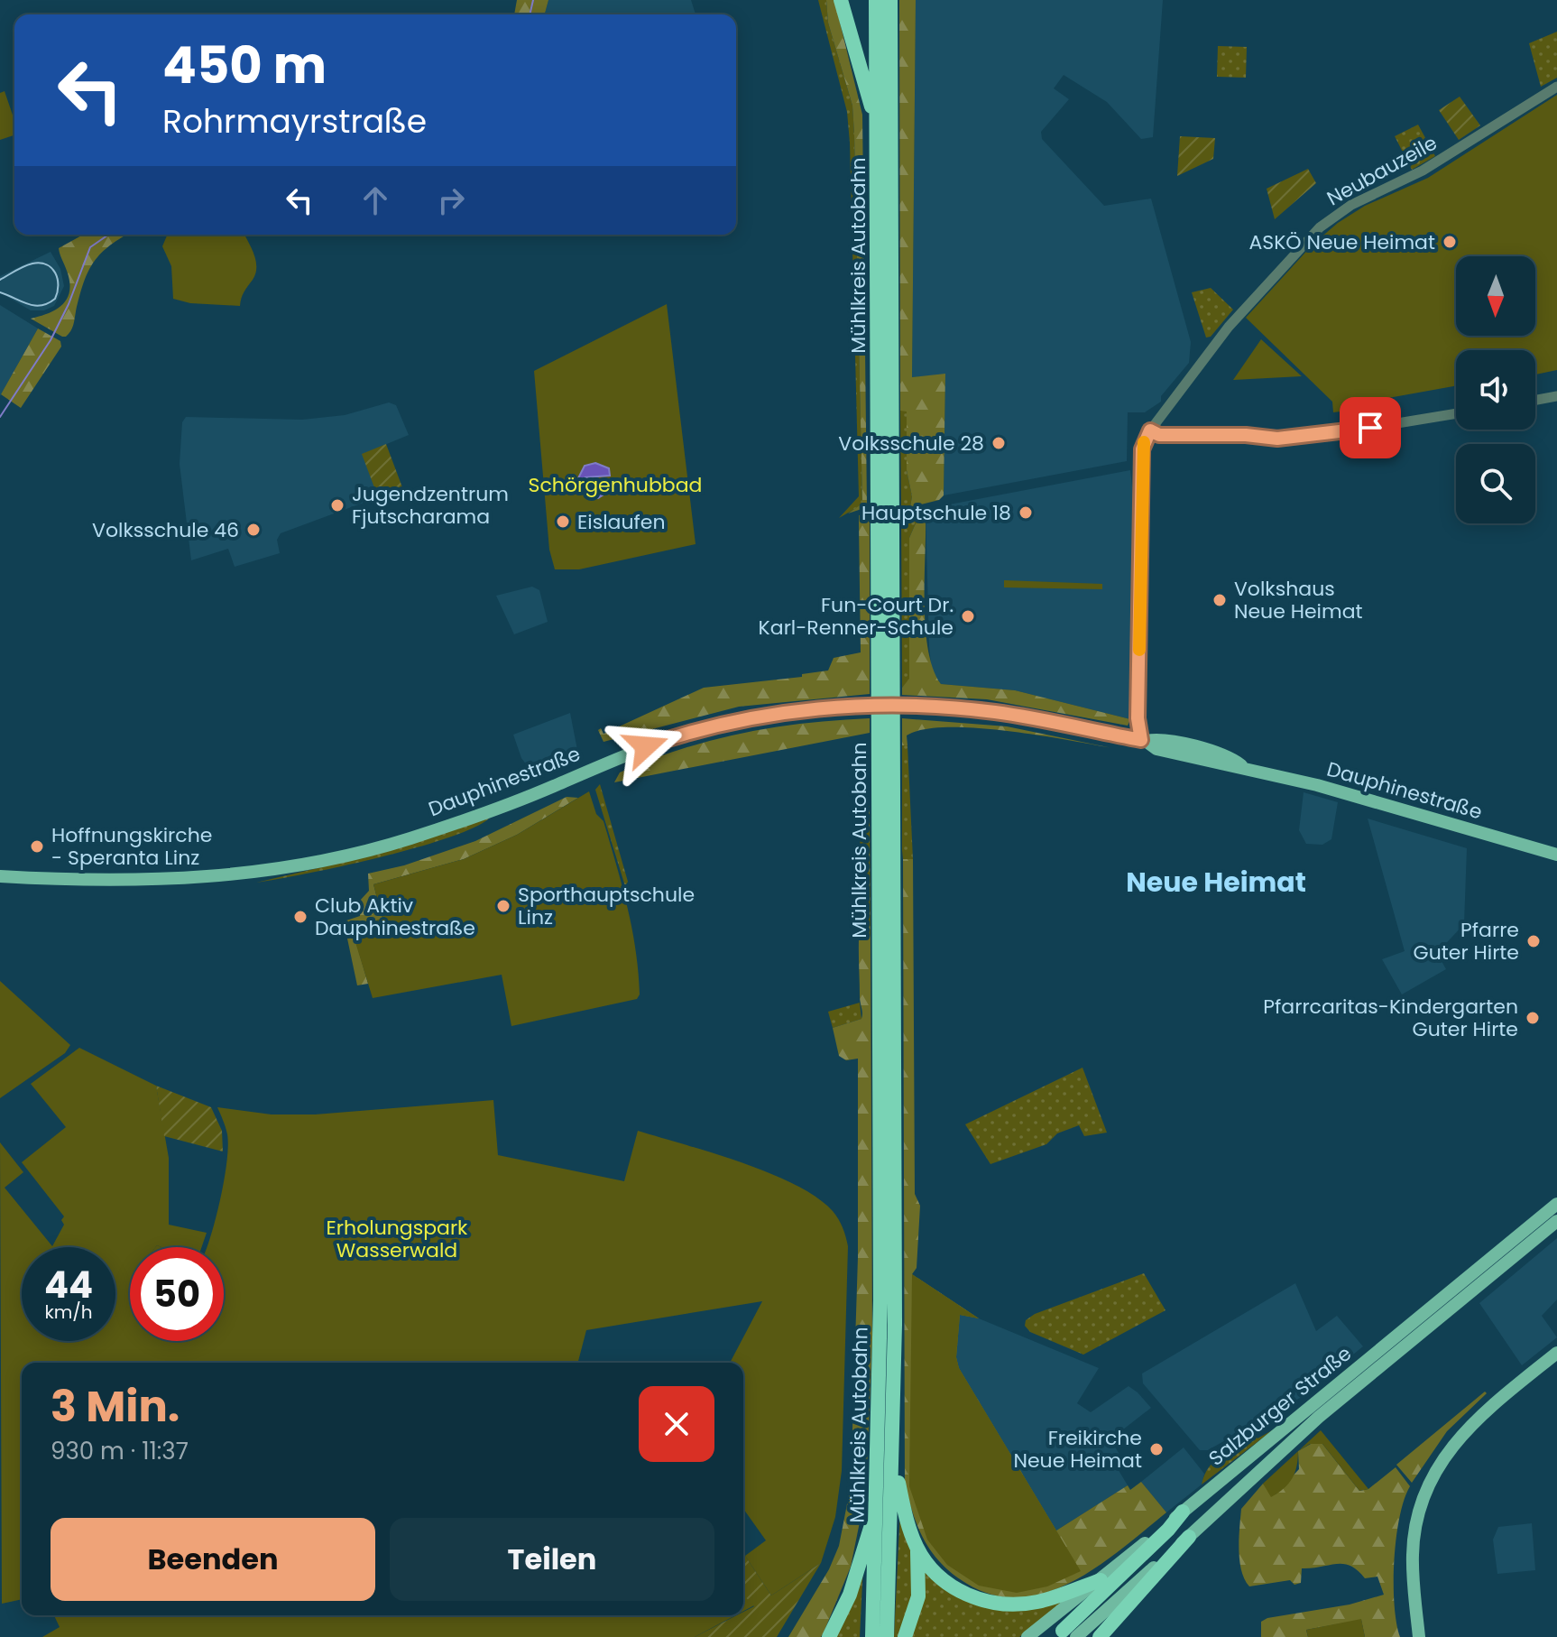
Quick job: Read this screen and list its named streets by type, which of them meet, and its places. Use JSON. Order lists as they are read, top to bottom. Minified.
{"streets":{"highway":["Mühlkreis Autobahn"],"main road":["Dauphinestraße","Salzburger Straße"],"street":["Neubauzeile"]},"crossings":[["Neubauzeile","Dauphinestraße"]],"districts":["Neue Heimat"],"parks":["Schörgenhubbad","Erholungspark Wasserwald"],"places":["ASKÖ Neue Heimat","Volksschule 28","Jugendzentrum Fjutscharama","Hauptschule 18","Eislaufen","Volksschule 46","Volkshaus Neue Heimat","Fun-Court Dr. Karl-Renner-Schule","Hoffnungskirche - Speranta Linz","Sporthauptschule Linz","Club Aktiv Dauphinestraße","Pfarre Guter Hirte","Pfarrcaritas-Kindergarten Guter Hirte","Freikirche Neue Heimat"],"north":"bottom","page":{"turn":["450 m","Rohrmayrstraße"],"speed":"44 km/h","limit":"50","heading":["3 Min.","930 m · 11:37"],"buttons":["Beenden","Teilen"]}}
